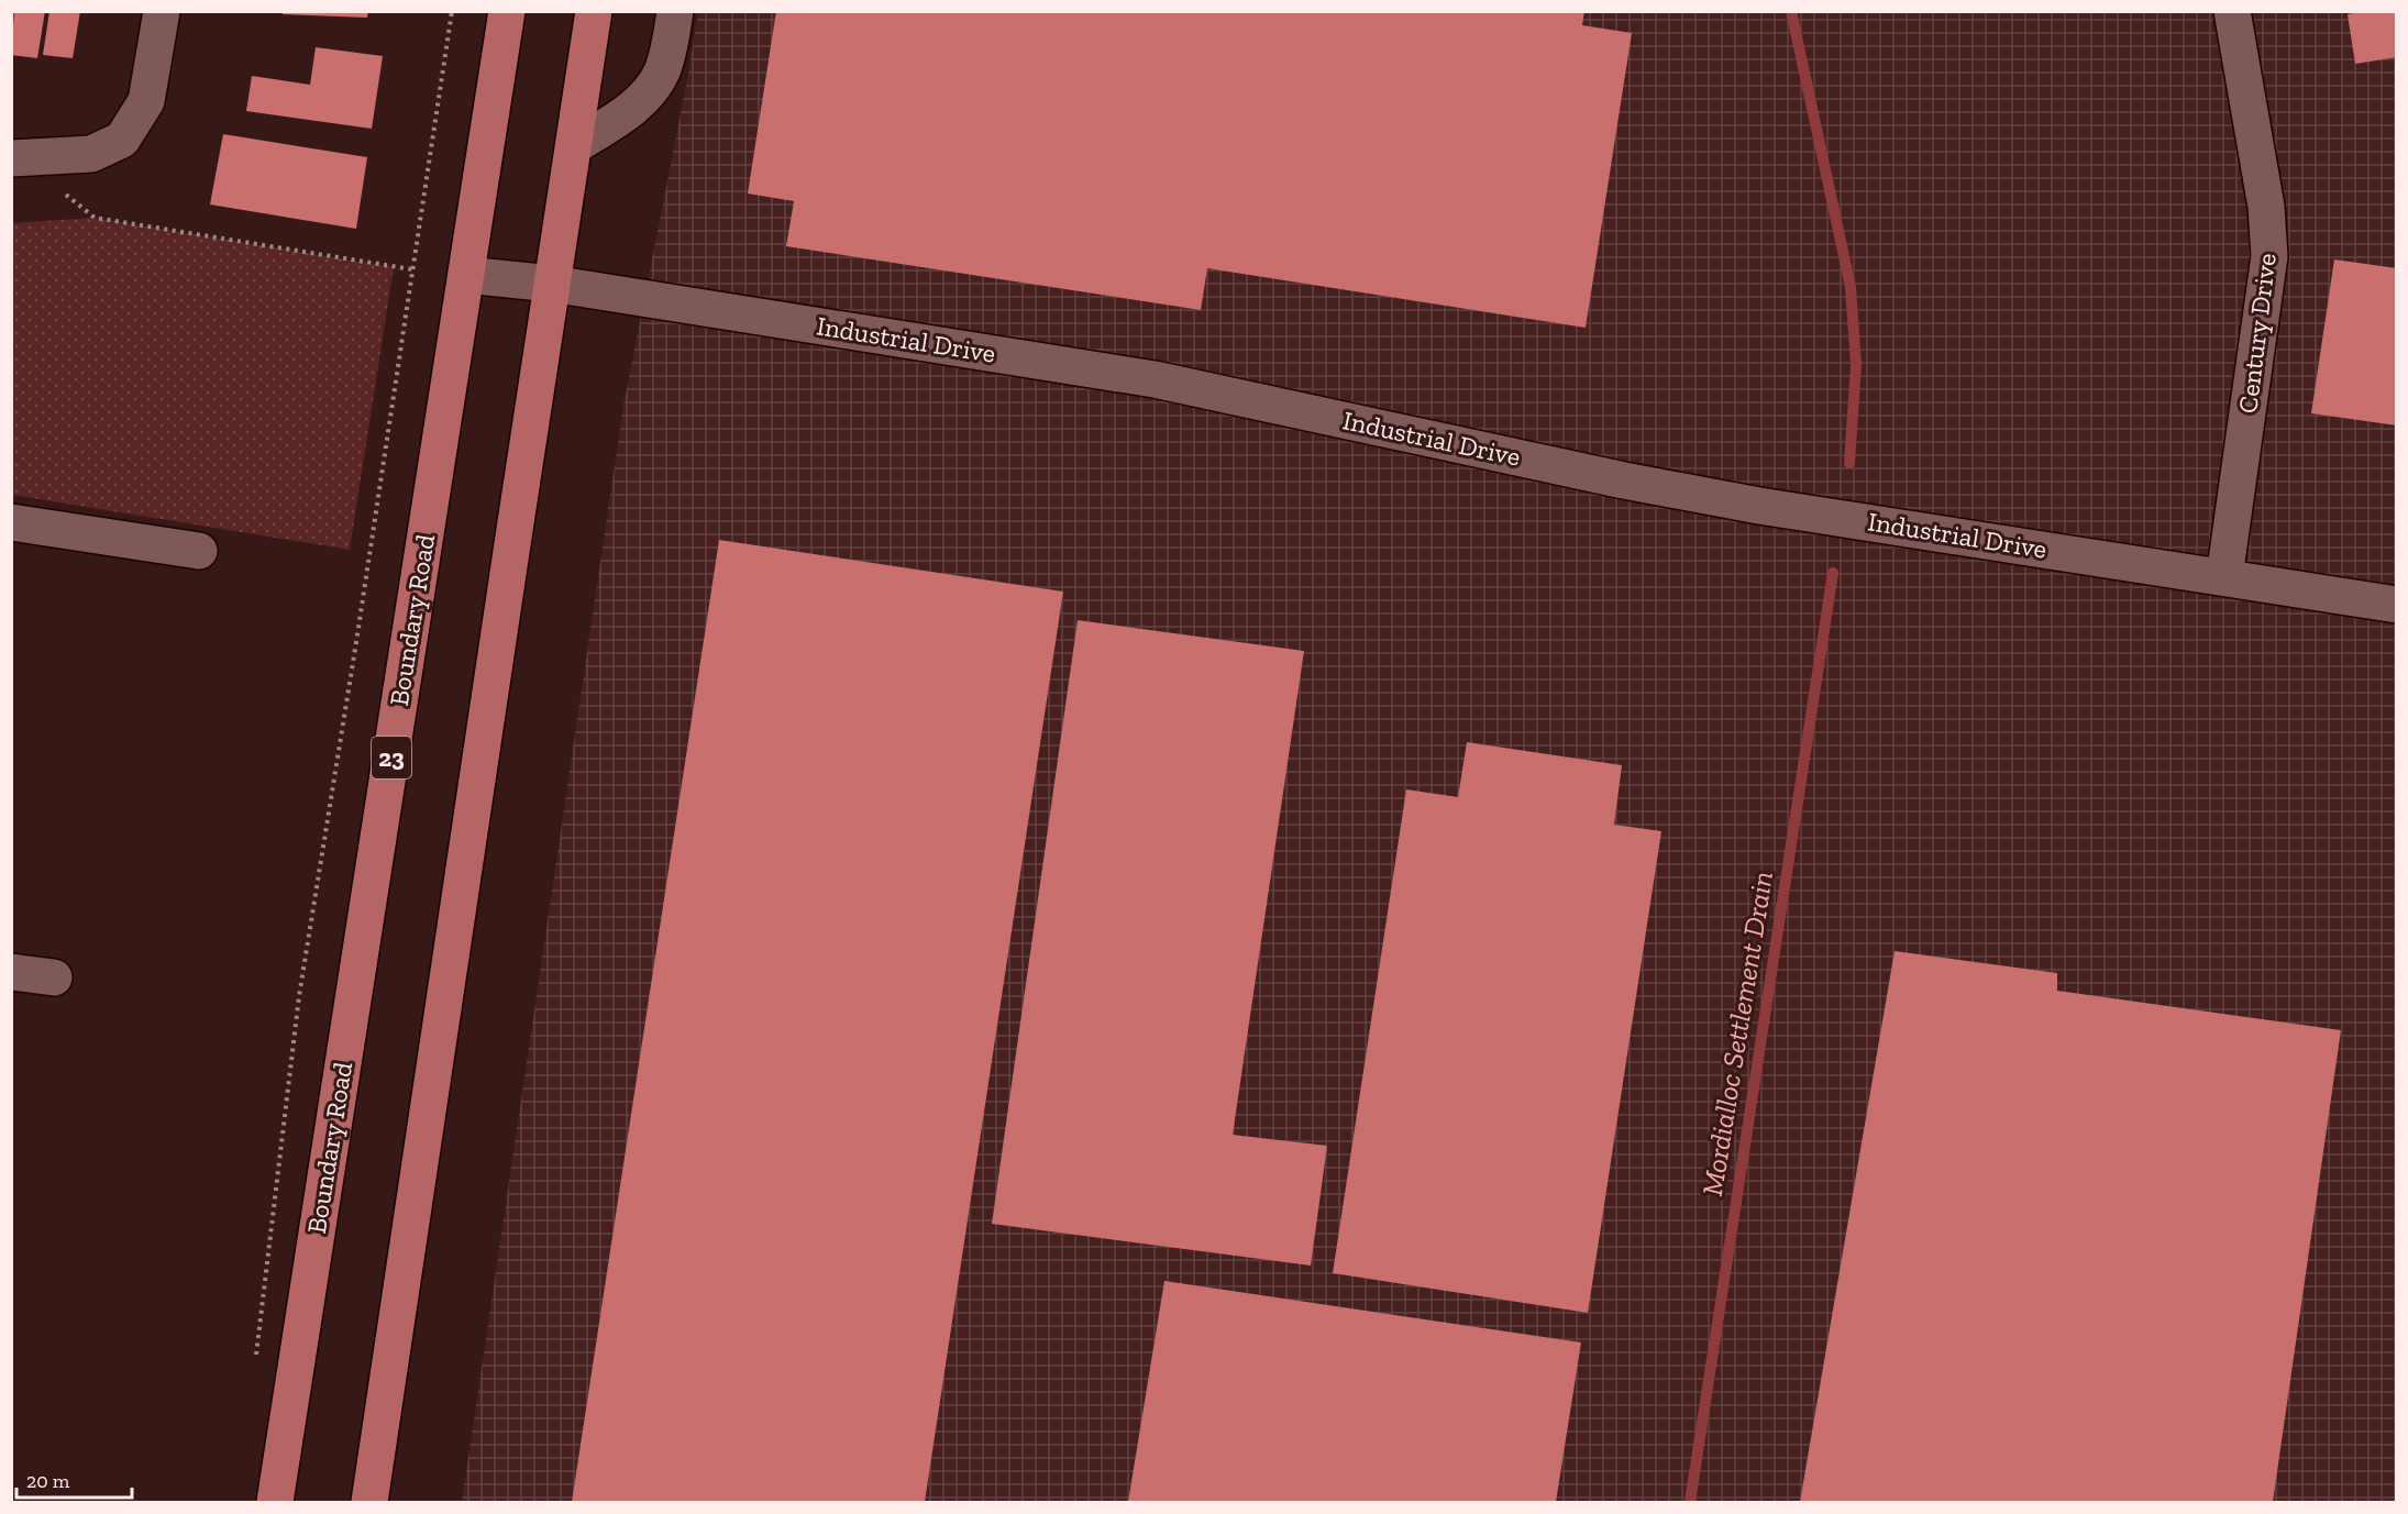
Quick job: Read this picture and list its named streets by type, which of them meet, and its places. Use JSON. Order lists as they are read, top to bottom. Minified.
{"streets":{"main road":["Boundary Road","23"],"street":["Century Drive","Industrial Drive"]},"crossings":[["Century Drive","Industrial Drive"],["Industrial Drive","Boundary Road"]],"water":["Mordialloc Settlement Drain"],"scale_bar":"20 m"}
